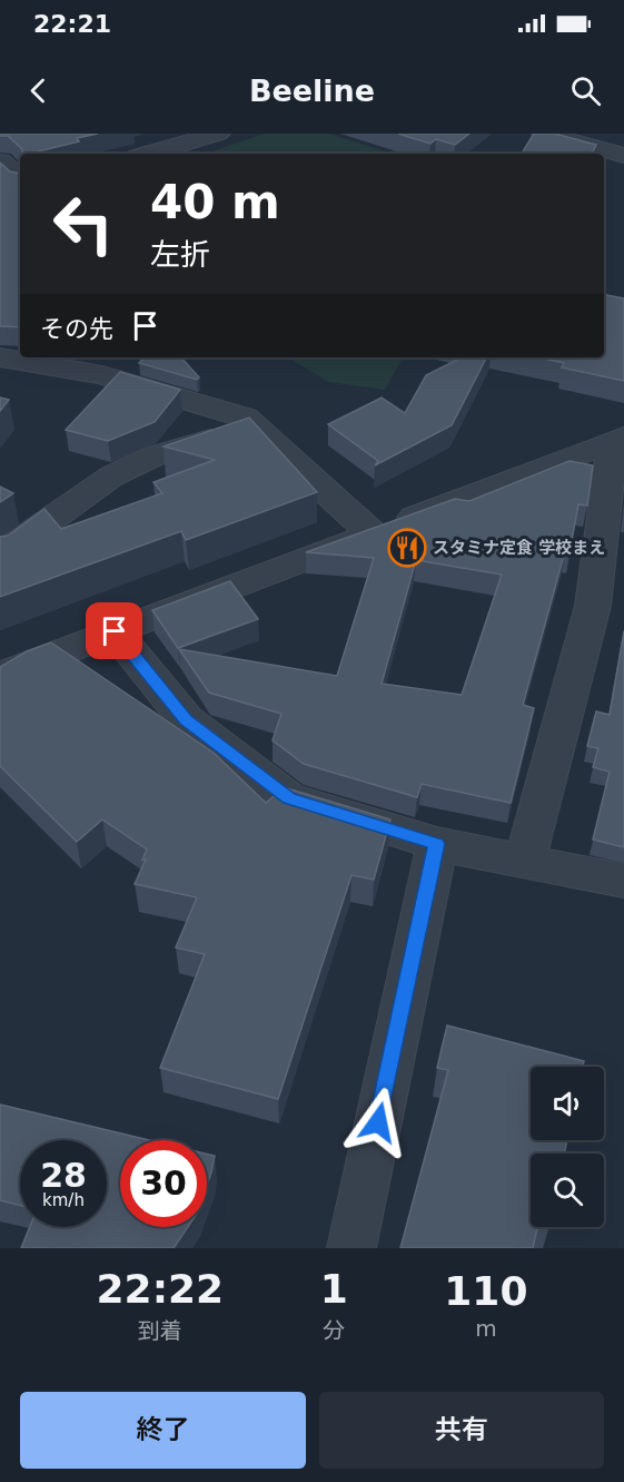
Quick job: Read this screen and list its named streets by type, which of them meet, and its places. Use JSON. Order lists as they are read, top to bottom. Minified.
{"places":{"restaurant":["スタミナ定食 学校まえ"]},"page":{"status":"22:21","header":"Beeline","turn":["40 m","左折"],"then":"その先","speed":"28 km/h","limit":"30","eta":["22:22","到着","1","分","110","m"],"buttons":["終了","共有"]}}
